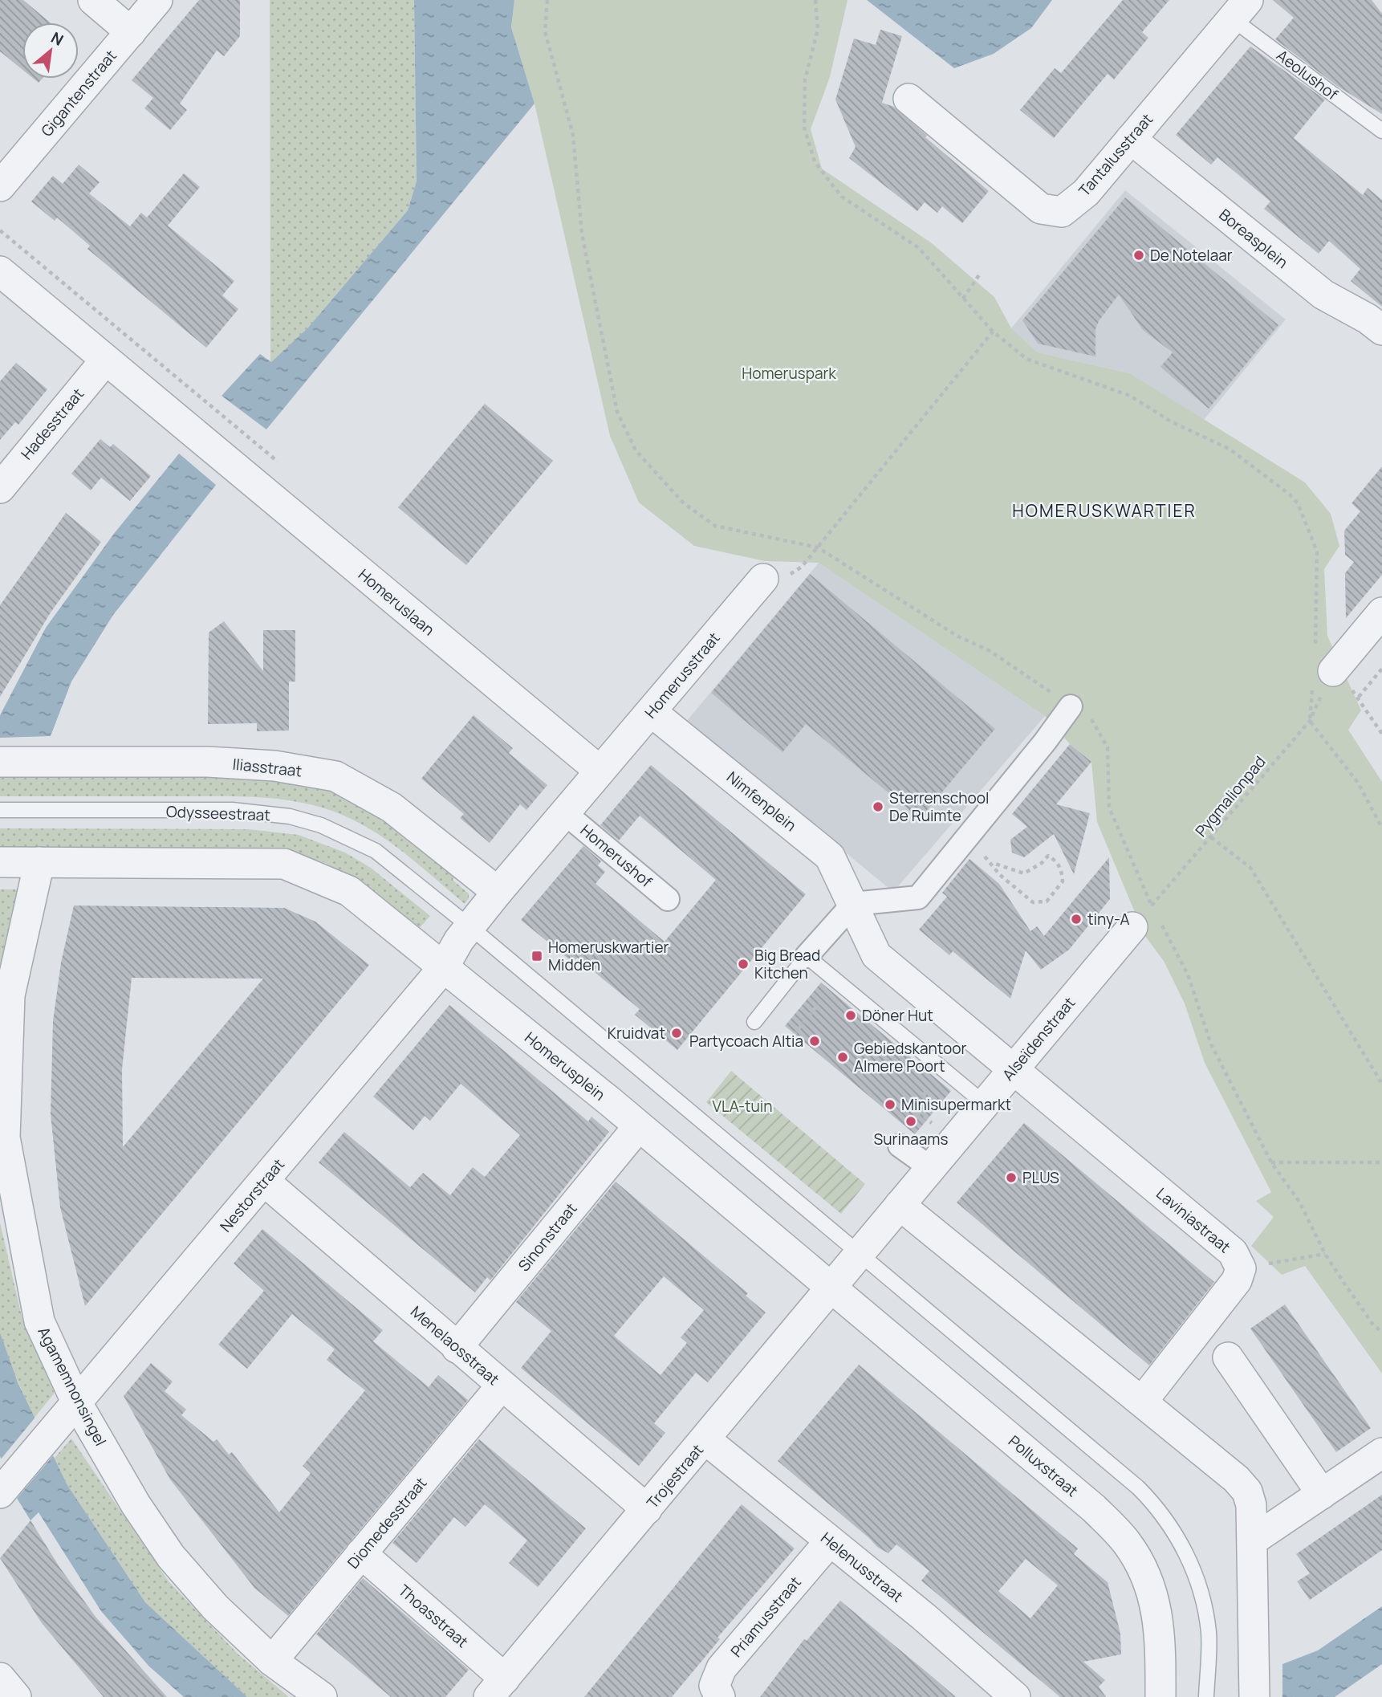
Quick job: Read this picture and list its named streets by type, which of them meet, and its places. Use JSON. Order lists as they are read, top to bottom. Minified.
{"streets":{"street":["Gigantenstraat","Tantalusstraat","Boreasplein","Hadesstraat","Homeruslaan","Homerusstraat","Iliasstraat","Nimfenplein","Homerushof","Alseïdenstraat","Homerusplein","Nestorstraat","Laviniastraat","Sinonstraat","Menelaosstraat","Agamemnonsingel","Polluxstraat","Trojestraat","Diomedesstraat","Helenusstraat","Thoasstraat","Priamusstraat"],"lane":["Aeolushof","Odysseestraat"],"path":["Pygmalionpad"]},"crossings":[["Aeolushof","Tantalusstraat"],["Tantalusstraat","Boreasplein"],["Hadesstraat","Homeruslaan"],["Homeruslaan","Homerusstraat"],["Homerusstraat","Nimfenplein"],["Pygmalionpad","Alseïdenstraat"],["Nimfenplein","Alseïdenstraat"],["Nimfenplein","Laviniastraat"],["Odysseestraat","Alseïdenstraat"],["Odysseestraat","Trojestraat"],["Alseïdenstraat","Laviniastraat"],["Alseïdenstraat","Trojestraat"],["Homerusplein","Nestorstraat"],["Homerusplein","Sinonstraat"],["Homerusplein","Agamemnonsingel"],["Homerusplein","Polluxstraat"],["Homerusplein","Trojestraat"],["Nestorstraat","Menelaosstraat"],["Nestorstraat","Agamemnonsingel"],["Sinonstraat","Menelaosstraat"],["Menelaosstraat","Trojestraat"],["Menelaosstraat","Diomedesstraat"],["Agamemnonsingel","Diomedesstraat"],["Polluxstraat","Trojestraat"],["Trojestraat","Helenusstraat"],["Trojestraat","Thoasstraat"],["Diomedesstraat","Thoasstraat"],["Helenusstraat","Priamusstraat"]],"districts":["HOMERUSKWARTIER"],"parks":["Homeruspark","VLA-tuin"],"places":{"other":["De Notelaar","Sterrenschool De Ruimte","tiny-A","Big Bread Kitchen","Döner Hut","Kruidvat","Partycoach Altia","Gebiedskantoor Almere Poort","Minisupermarkt","Surinaams","PLUS"],"transit":["Homeruskwartier Midden"]},"north":"top right"}
